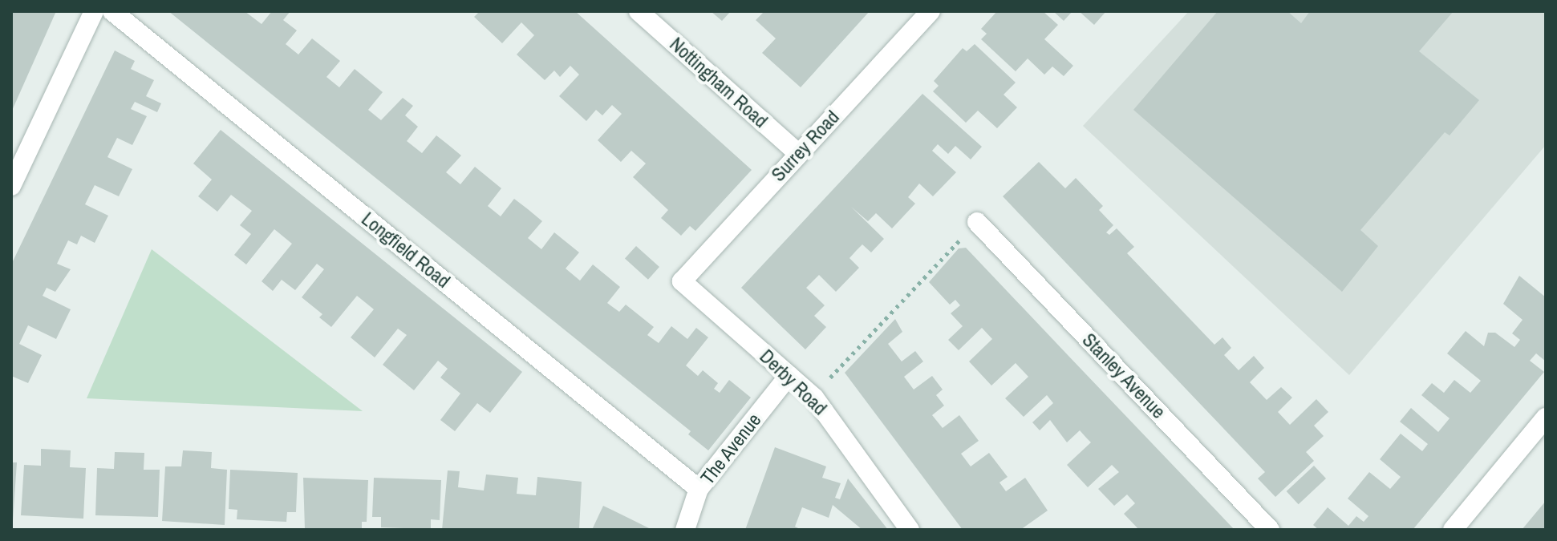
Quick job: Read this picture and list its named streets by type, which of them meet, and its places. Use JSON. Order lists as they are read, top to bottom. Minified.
{"streets":{"street":["Nottingham Road","Surrey Road","Longfield Road","Stanley Avenue","Derby Road","The Avenue"]},"crossings":[["Nottingham Road","Surrey Road"],["Surrey Road","Derby Road"],["Longfield Road","The Avenue"],["Derby Road","The Avenue"]]}
